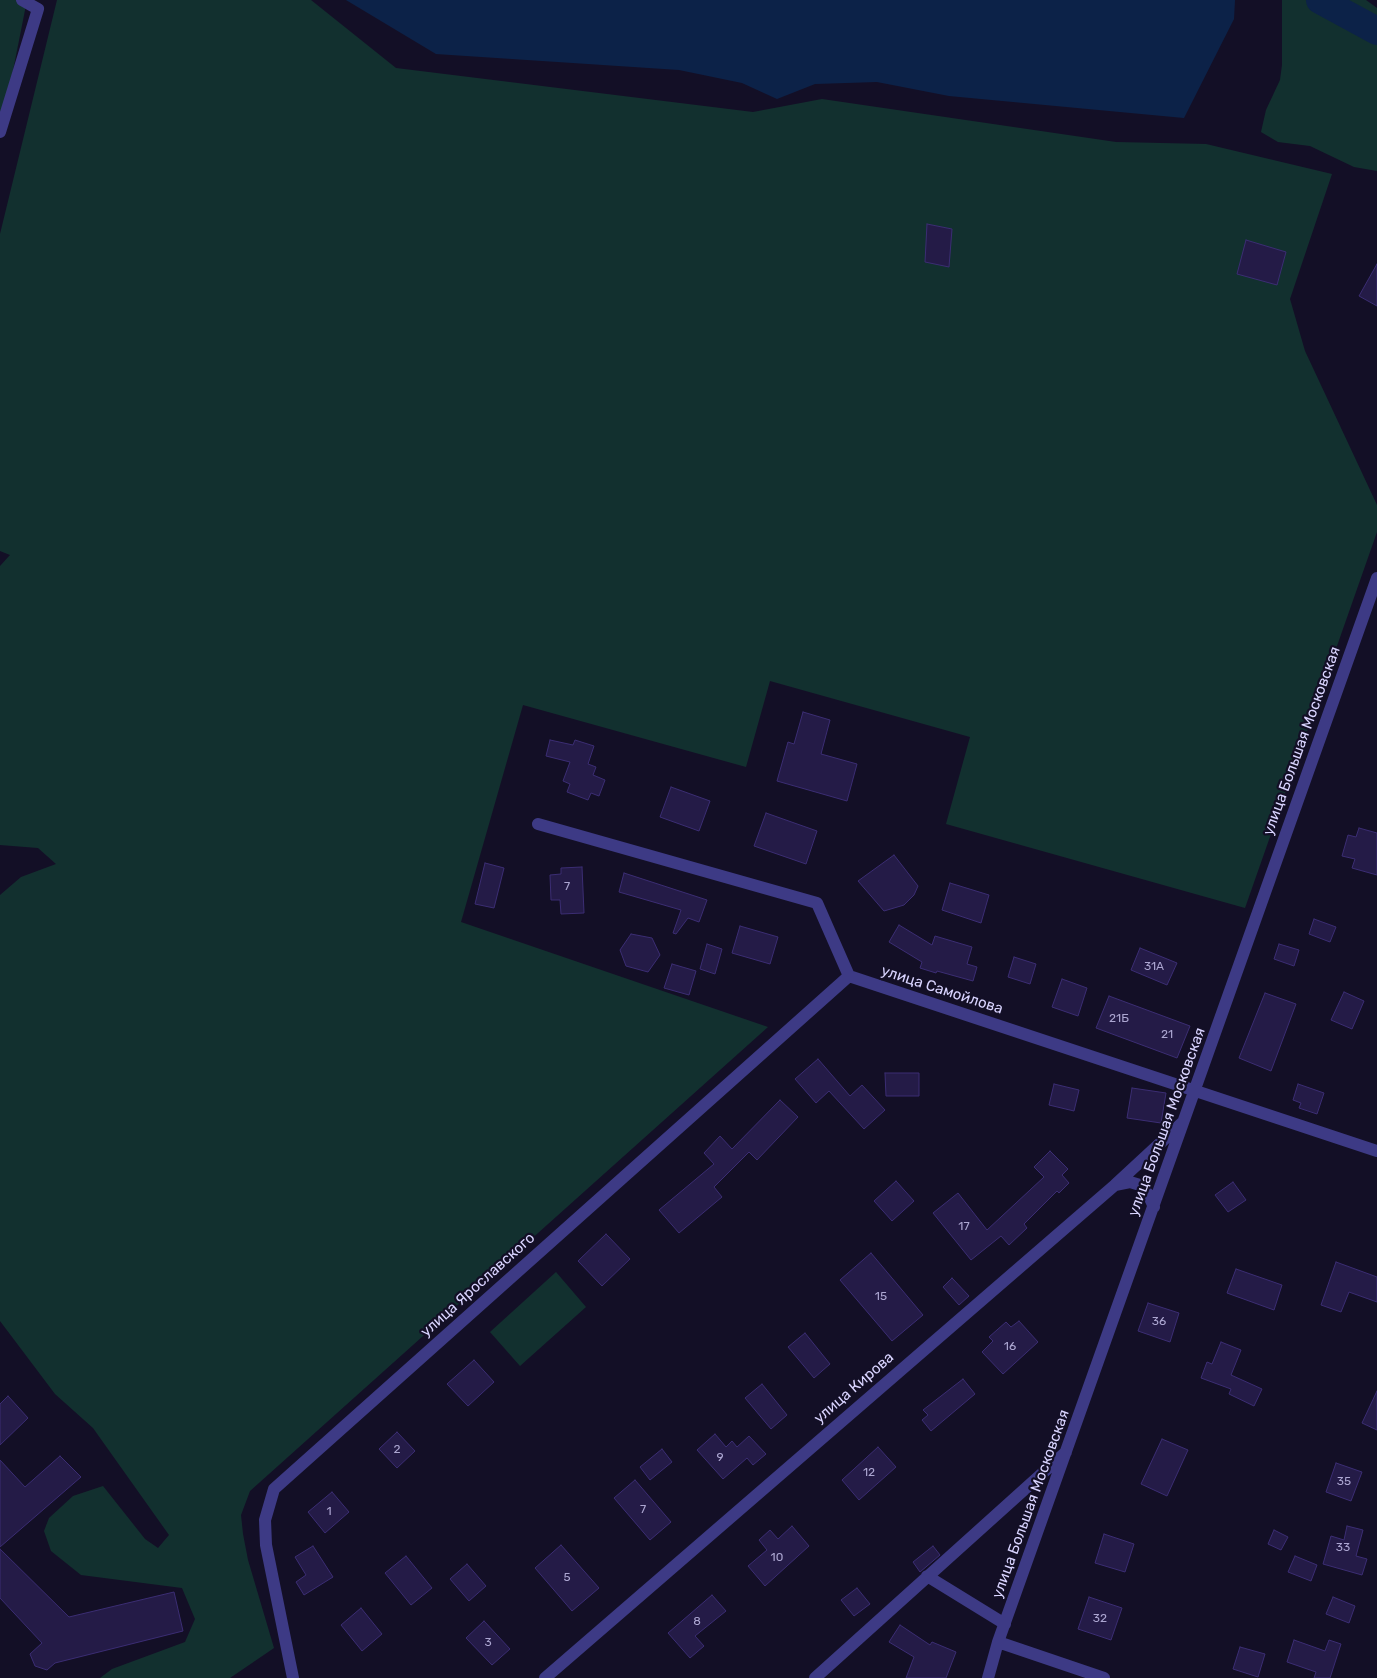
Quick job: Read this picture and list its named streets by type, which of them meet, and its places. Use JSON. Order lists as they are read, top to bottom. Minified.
{"streets":{"street":["улица Большая Московская","улица Самойлова","улица Ярославского","улица Кирова"]},"crossings":[["улица Большая Московская","улица Самойлова"],["улица Большая Московская","улица Кирова"],["улица Самойлова","улица Ярославского"]],"house_numbers":["7","31А","21Б","21","17","15","36","16","2","9","12","35","7","1","33","10","5","32","8","3"]}
